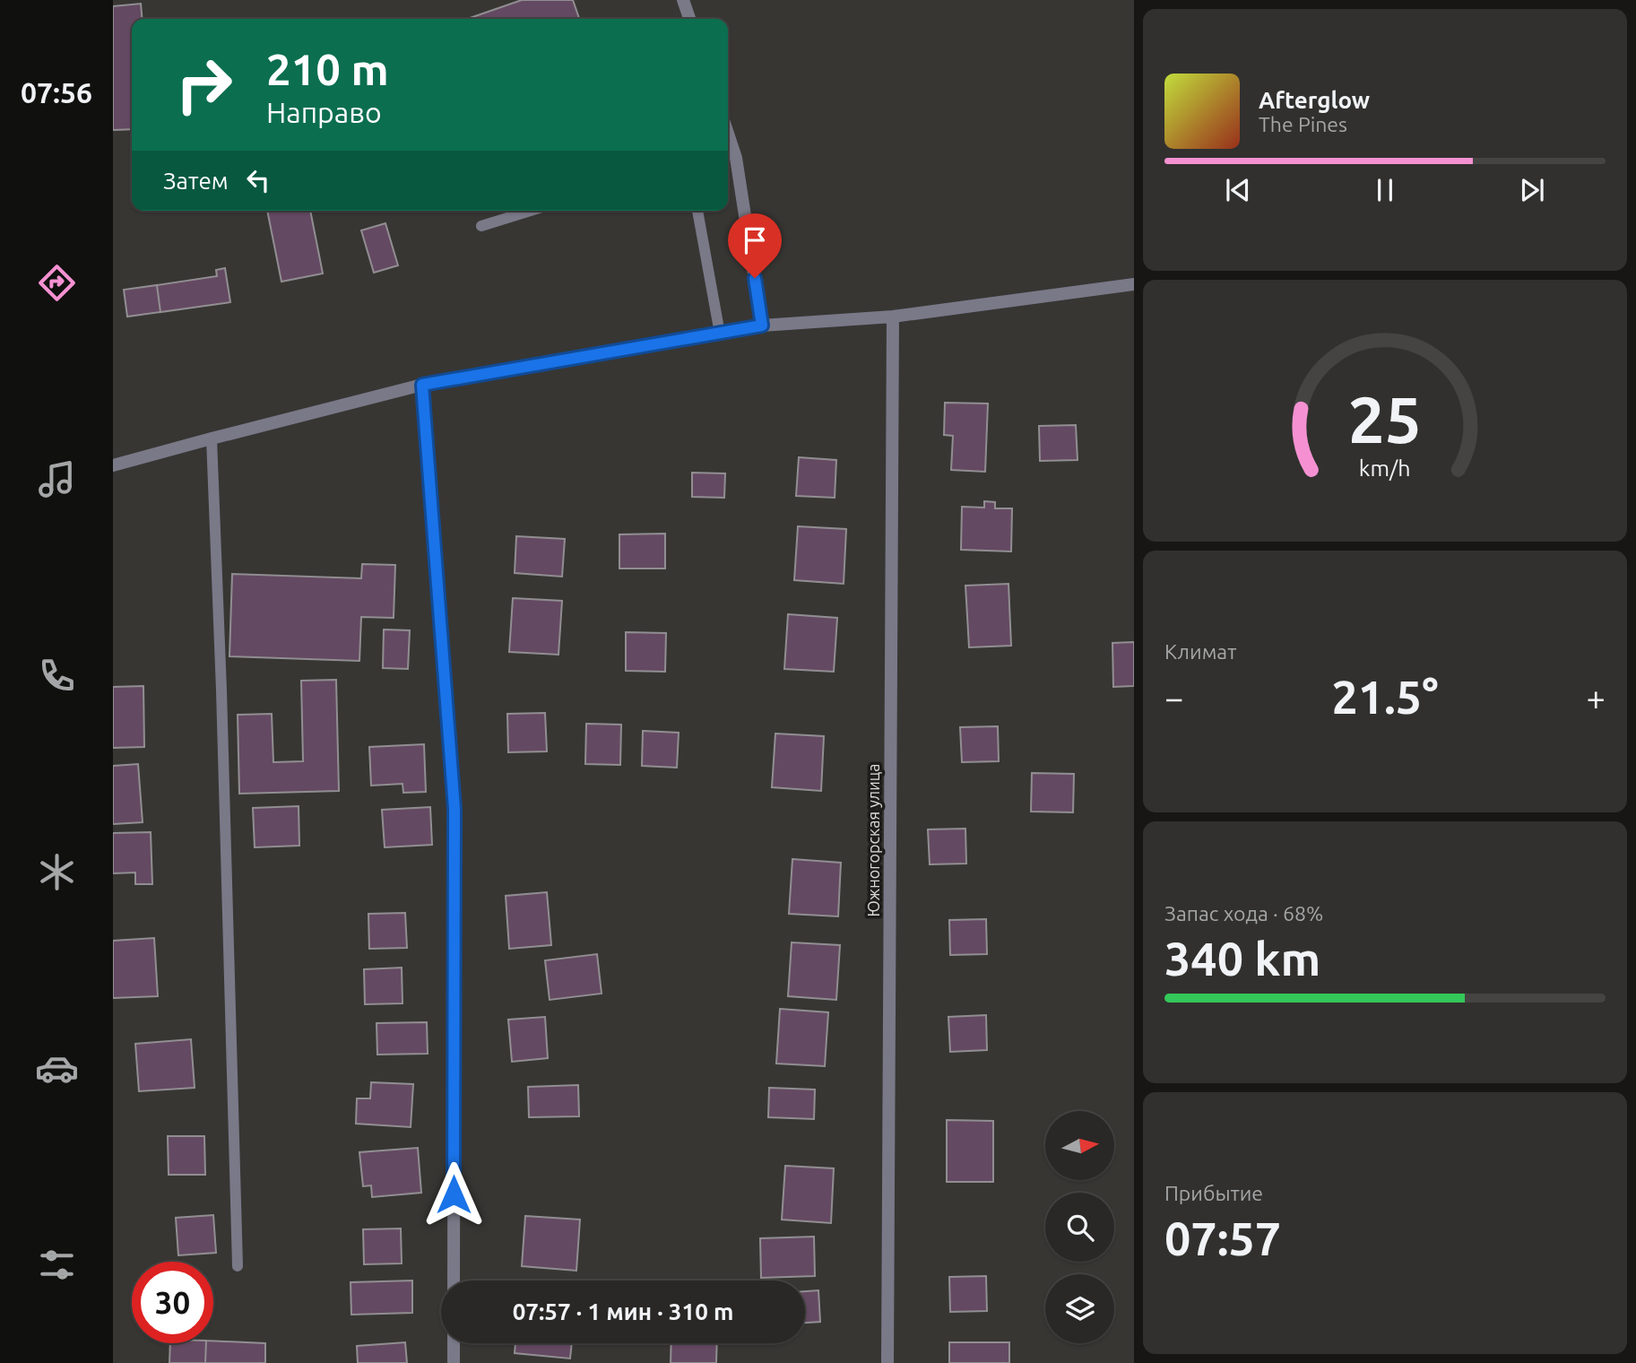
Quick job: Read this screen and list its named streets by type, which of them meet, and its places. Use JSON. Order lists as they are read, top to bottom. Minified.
{"streets":{"street":["Южногорская улица"]},"north":"right","page":{"tabs":"07:56","turn":["210 m","Направо"],"song":["Afterglow","The Pines"],"then":"Затем","tile":["Климат",["Запас хода · 68%","340 km"],["Прибытие","07:57"]],"heat":["−","21.5°","+"],"limit":"30","trip":"07:57 · 1 мин · 310 m","gauge":["25","km/h"]}}
